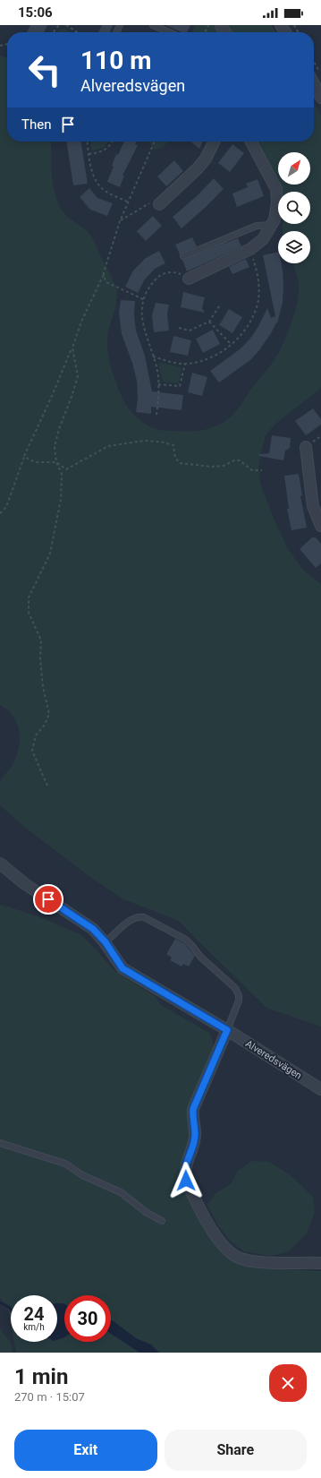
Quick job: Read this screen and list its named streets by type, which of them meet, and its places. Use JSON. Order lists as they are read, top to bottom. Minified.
{"streets":{"street":["Alveredsvägen"]},"north":"top right","page":{"status":"15:06","turn":["110 m","Alveredsvägen"],"then":"Then","speed":"24 km/h","limit":"30","heading":["1 min","270 m · 15:07"],"buttons":["Exit","Share"]}}
